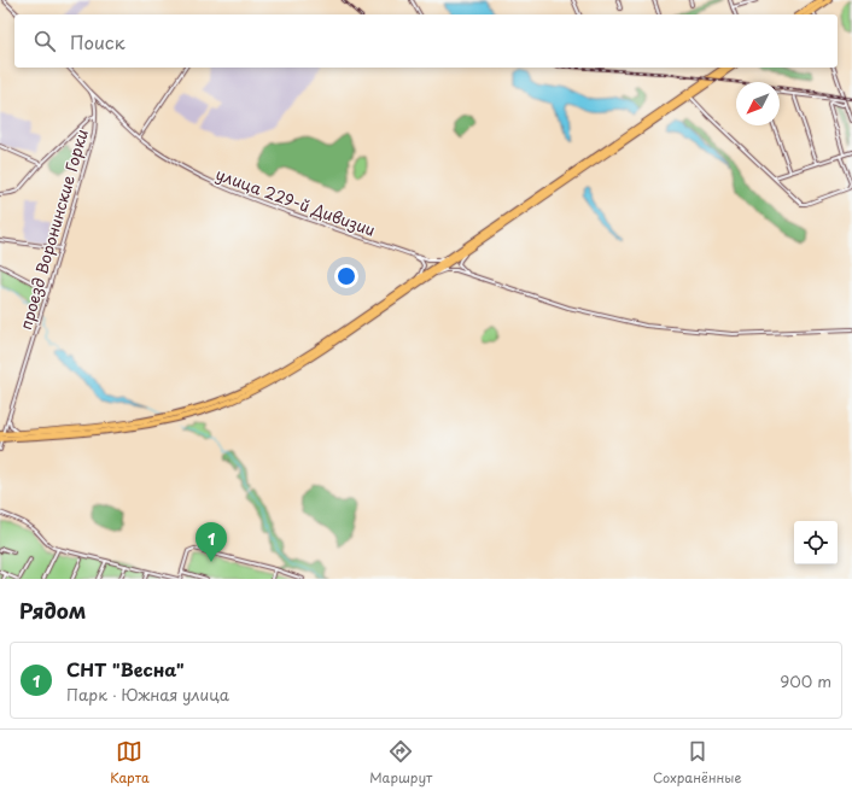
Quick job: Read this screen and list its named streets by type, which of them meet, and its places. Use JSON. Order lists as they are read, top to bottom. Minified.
{"streets":{"street":["улица 229-й Дивизии","проезд Воронинские Горки"]},"north":"bottom left","page":{"search":"Поиск","pins":"1","heading":"Рядом","list":[{"mark":"1","name":"СНТ \"Весна\"","note":"Парк · Южная улица","value":"900 m"}],"nav":["Карта","Маршрут","Сохранённые"]}}
